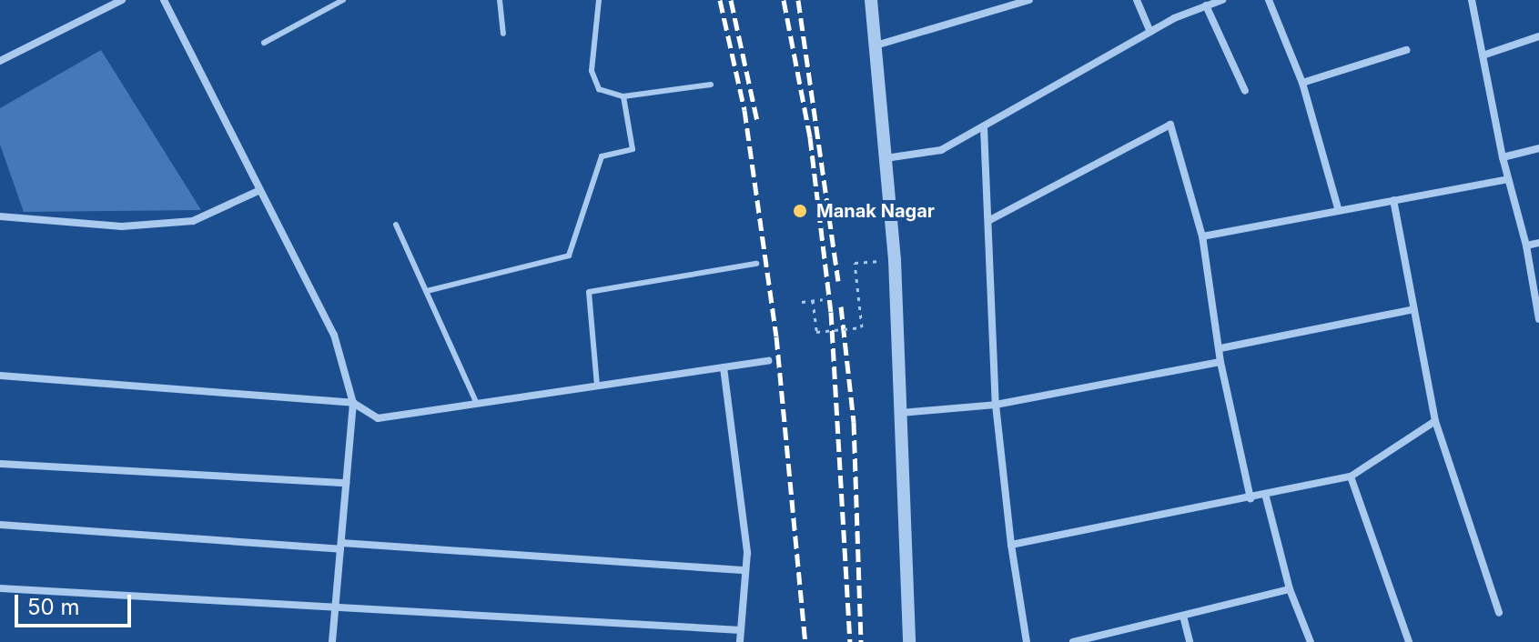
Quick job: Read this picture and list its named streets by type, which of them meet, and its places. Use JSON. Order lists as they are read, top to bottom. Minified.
{"places":["Manak Nagar"],"scale_bar":"50 m"}
